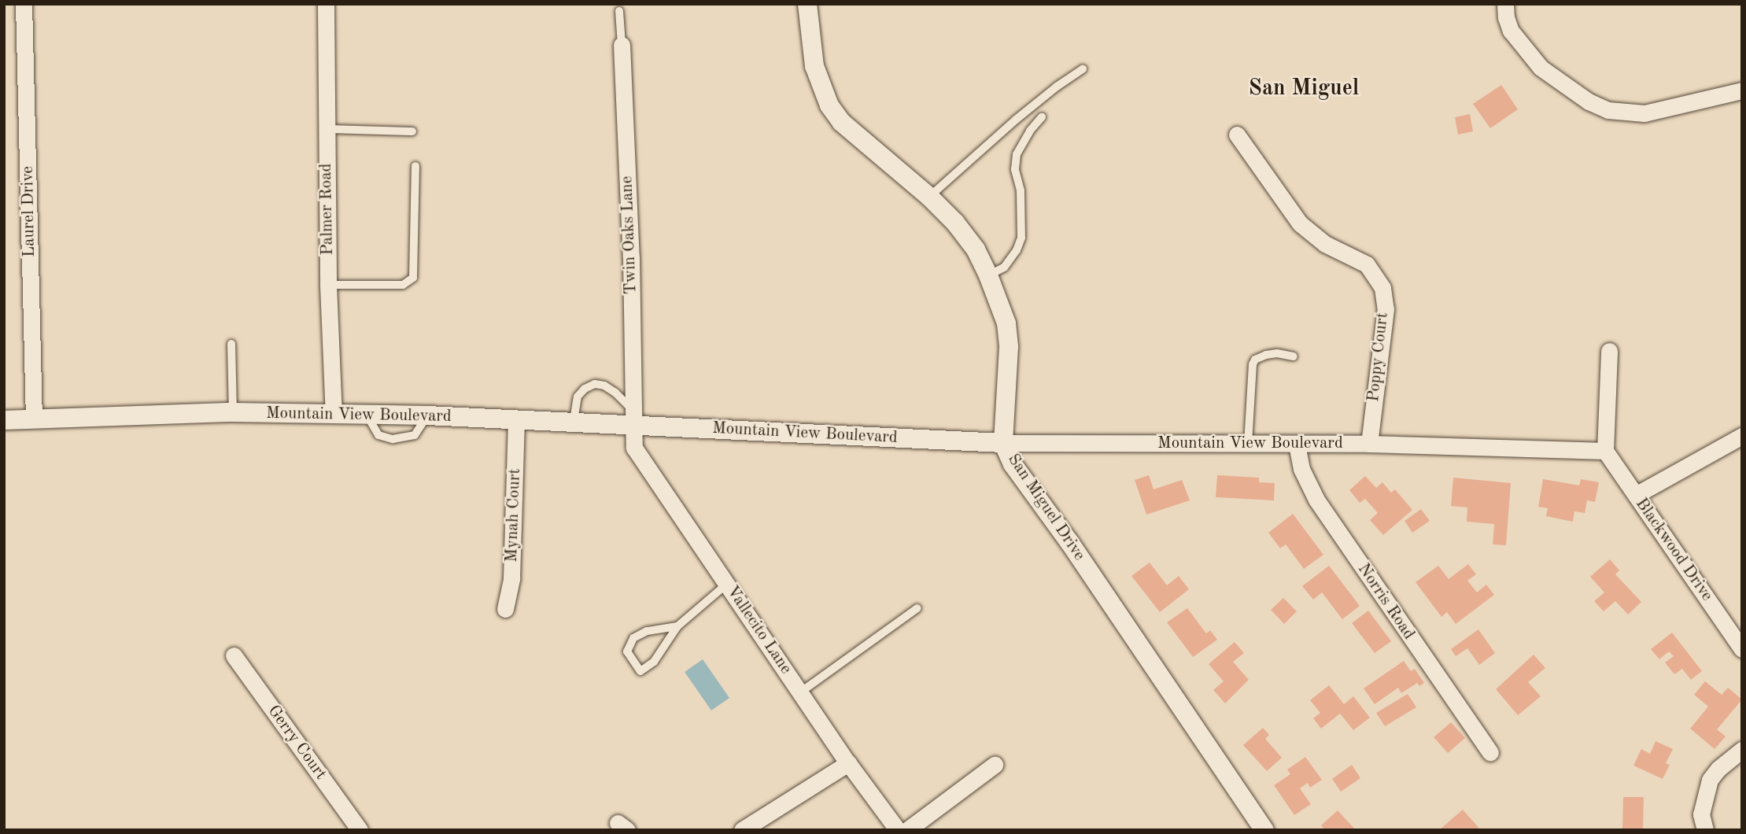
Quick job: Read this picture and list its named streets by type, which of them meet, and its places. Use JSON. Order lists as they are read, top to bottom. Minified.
{"streets":{"street":["Palmer Road","Laurel Drive","Twin Oaks Lane","Poppy Court","Mountain View Boulevard","San Miguel Drive","Mynah Court","Blackwood Drive","Norris Road","Vallecito Lane","Gerry Court"]},"crossings":[["Palmer Road","Mountain View Boulevard"],["Laurel Drive","Mountain View Boulevard"],["Twin Oaks Lane","Mountain View Boulevard"],["Twin Oaks Lane","Vallecito Lane"],["Poppy Court","Mountain View Boulevard"],["Mountain View Boulevard","San Miguel Drive"],["Mountain View Boulevard","Mynah Court"],["Mountain View Boulevard","Blackwood Drive"],["Mountain View Boulevard","Norris Road"],["Mountain View Boulevard","Vallecito Lane"]],"districts":["San Miguel"]}
